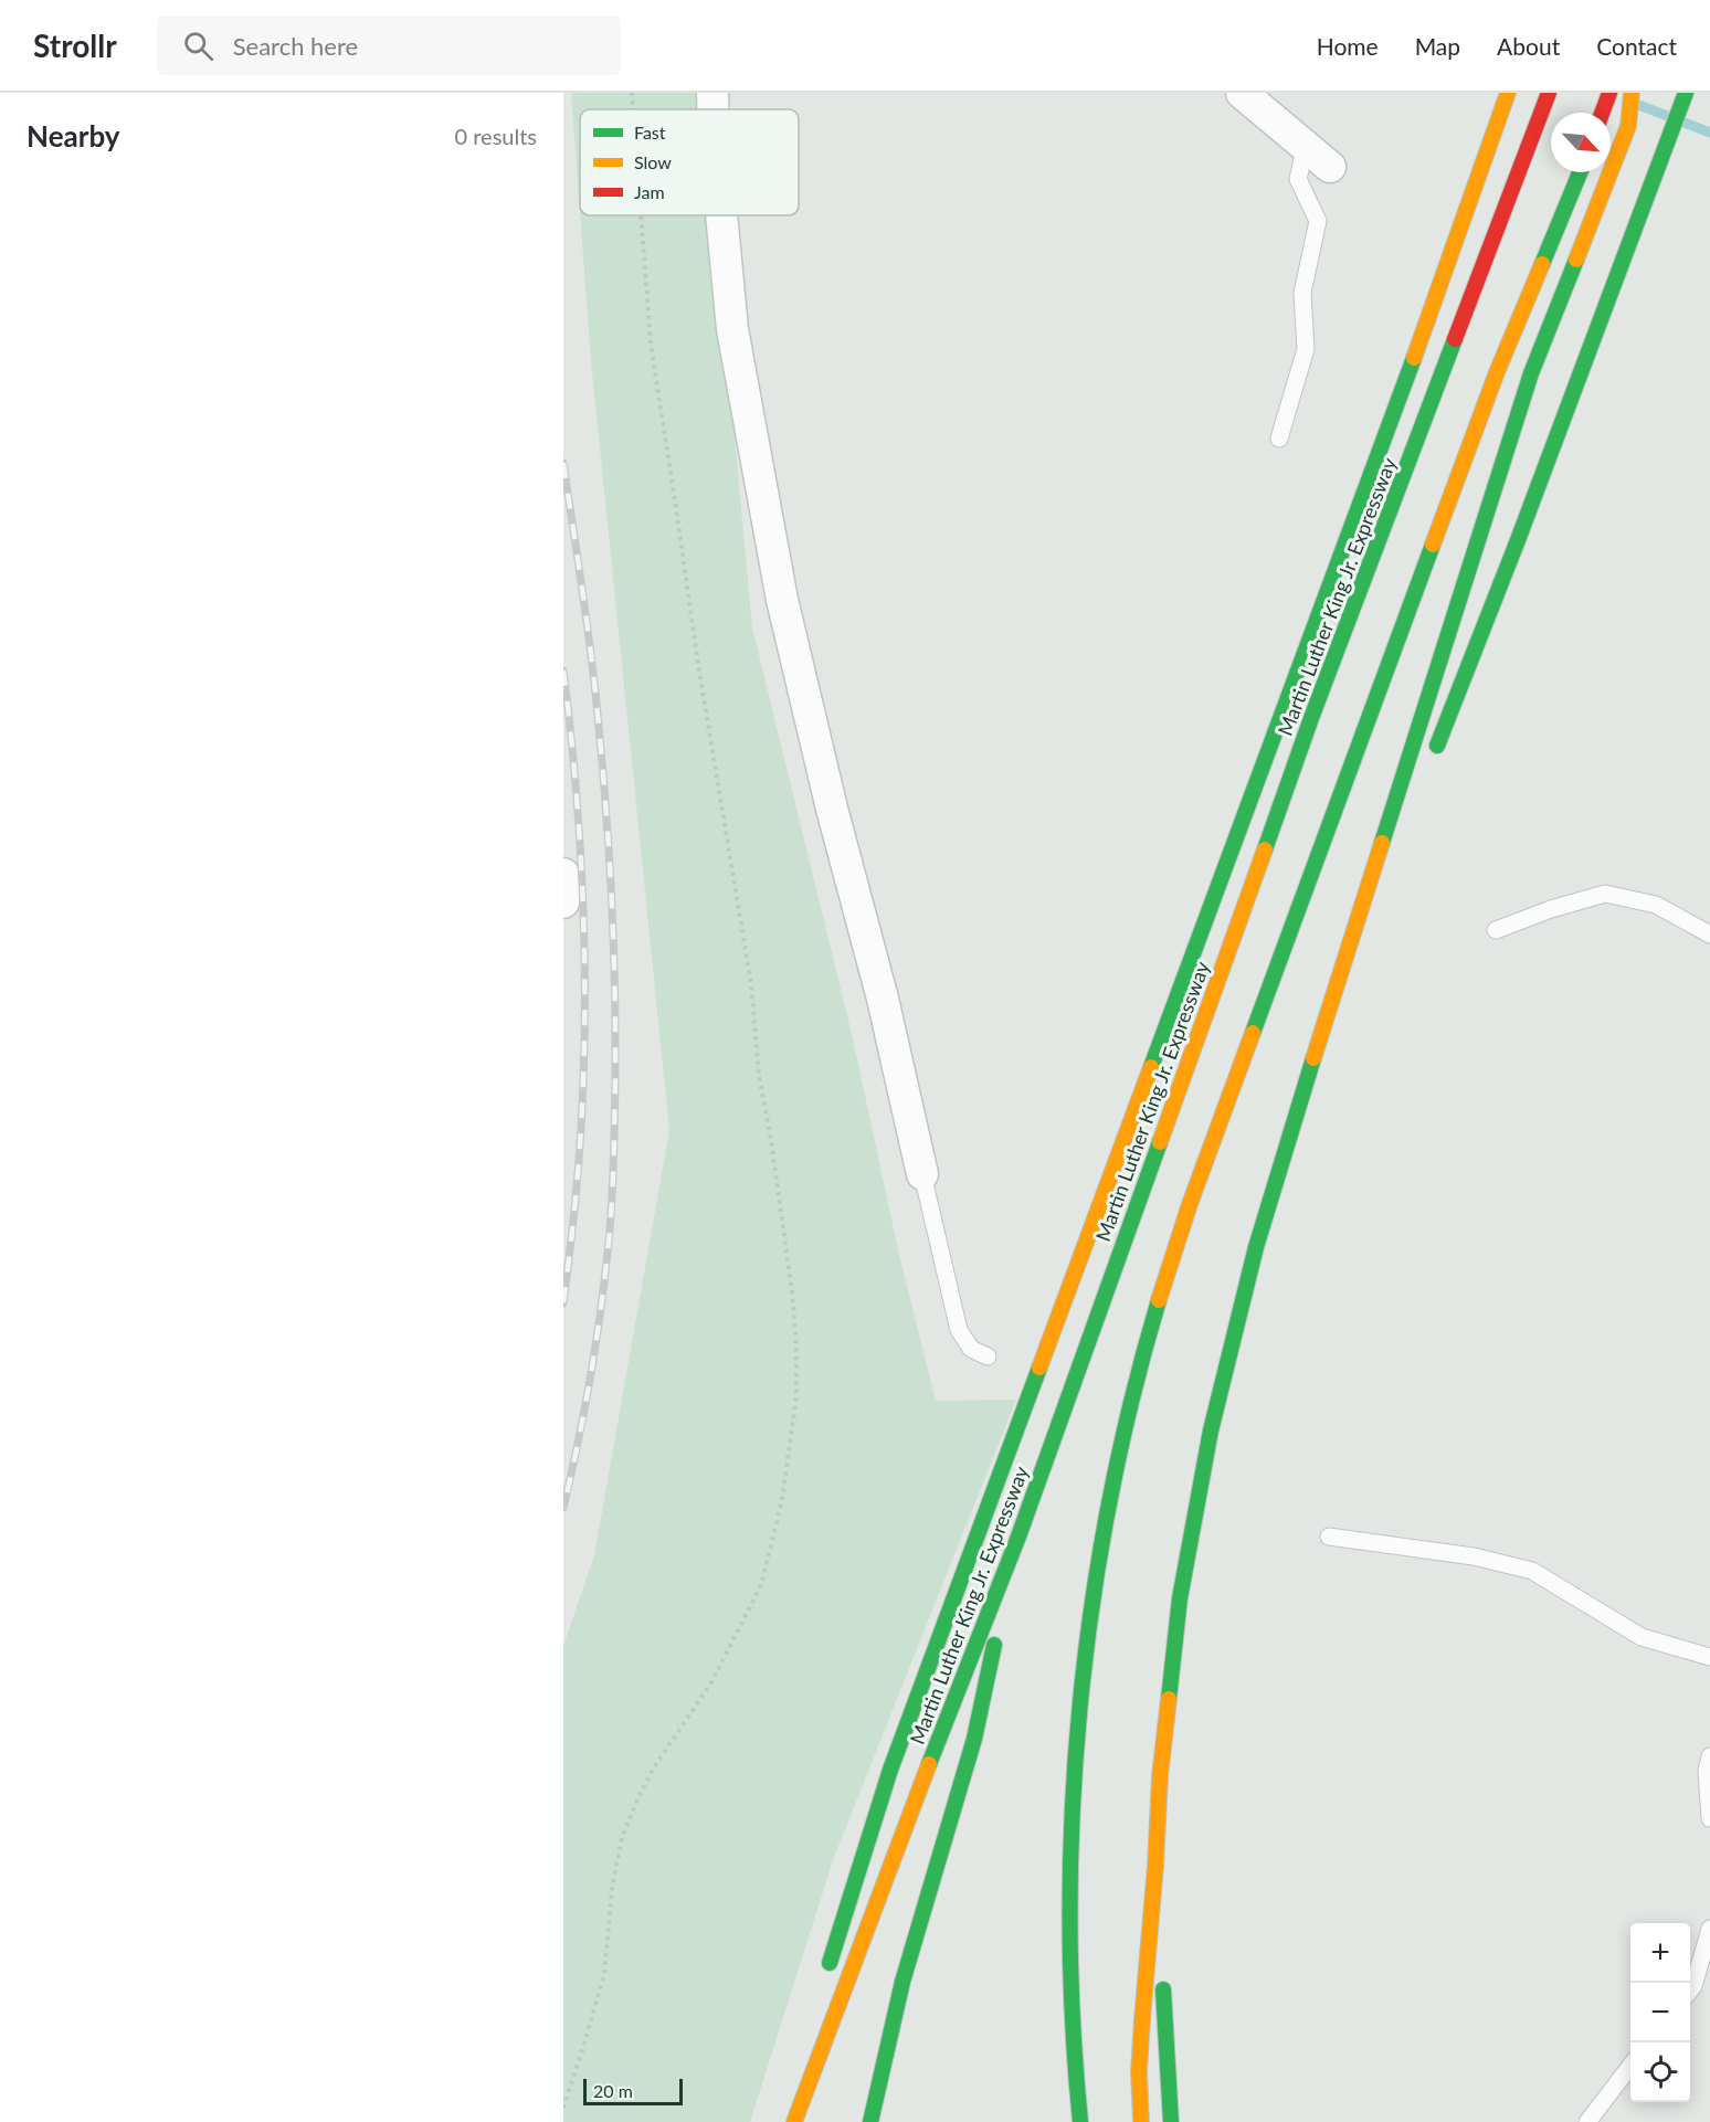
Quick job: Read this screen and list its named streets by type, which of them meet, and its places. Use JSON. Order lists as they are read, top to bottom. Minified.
{"streets":{"highway":["Martin Luther King Jr. Expressway"]},"legend":["Fast","Slow","Jam"],"scale_bar":"20 m","north":"bottom right","page":{"header":"Strollr","search":"Search here","nav":["Home","Map","About","Contact"],"heading":["Nearby","0 results"],"map_buttons":["+","−"],"scale":"20 m"}}
